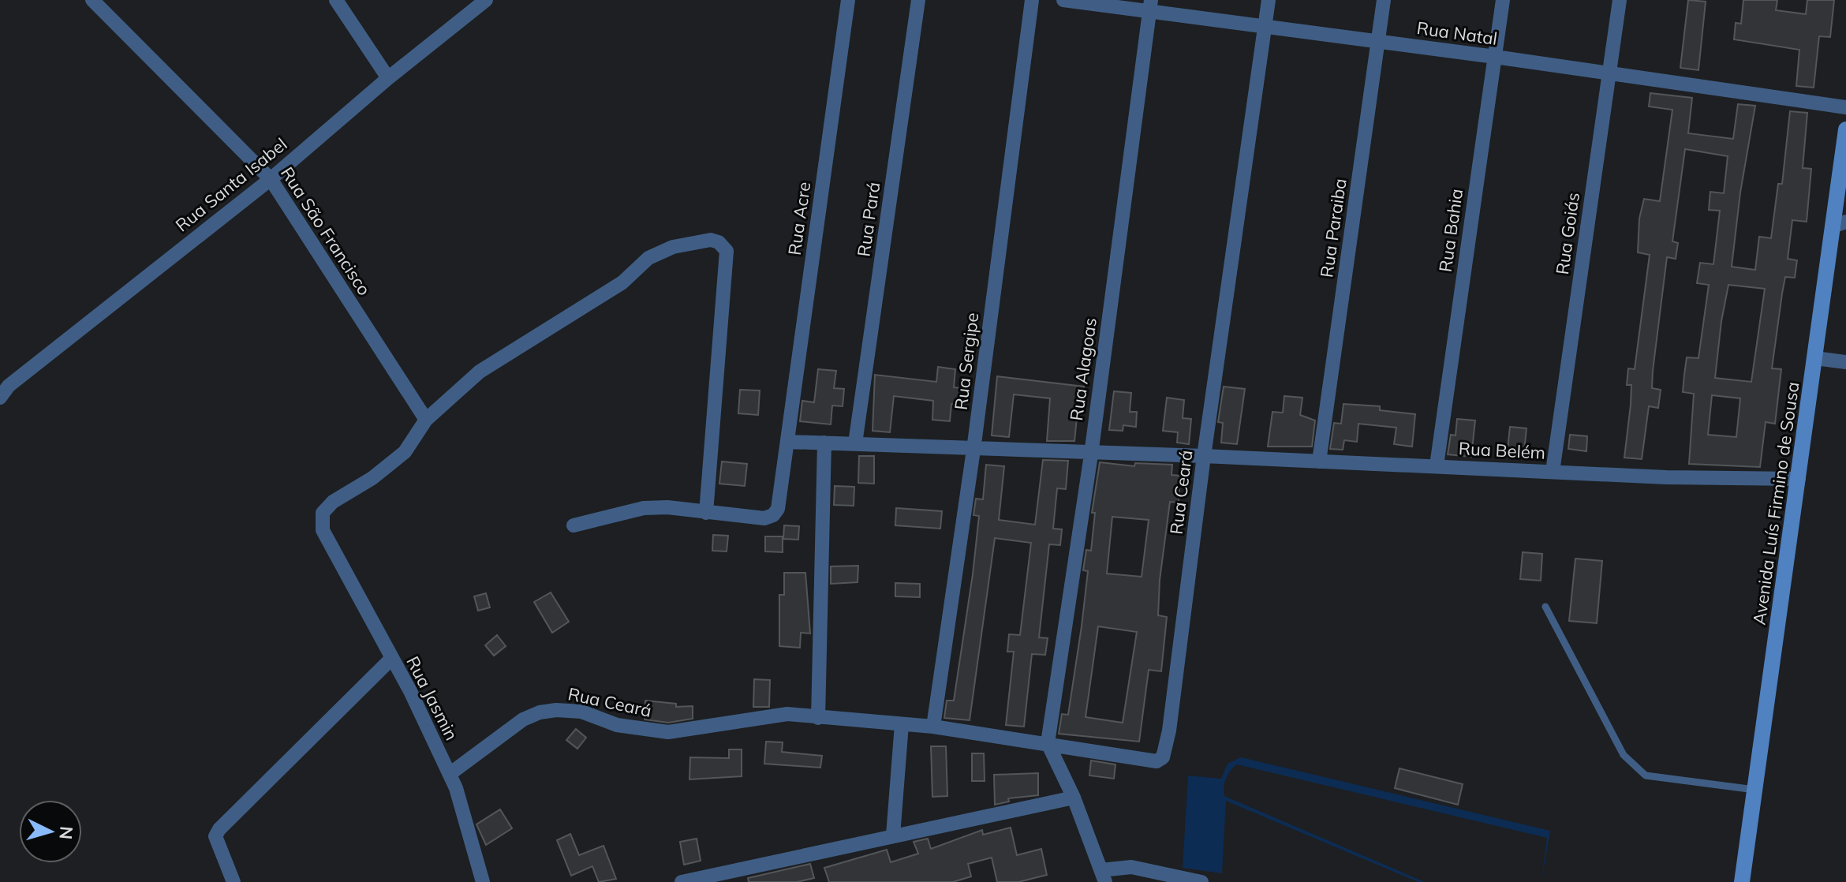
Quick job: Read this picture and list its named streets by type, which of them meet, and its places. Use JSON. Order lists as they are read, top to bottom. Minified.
{"streets":{"main road":["Avenida Luís Firmino de Sousa"],"street":["Rua Natal","Rua Santa Isabel","Rua Acre","Rua Pará","Rua Paraiba","Rua Bahia","Rua São Francisco","Rua Goiás","Rua Sergipe","Rua Alagoas","Rua Belém","Rua Ceará","Rua Jasmin"]},"crossings":[["Rua Natal","Rua Paraiba"],["Rua Natal","Rua Bahia"],["Rua Natal","Rua Goiás"],["Rua Natal","Rua Alagoas"],["Rua Natal","Rua Ceará"],["Rua Santa Isabel","Rua São Francisco"],["Rua Acre","Rua Belém"],["Rua Pará","Rua Belém"],["Rua Paraiba","Rua Belém"],["Rua Bahia","Rua Belém"],["Rua Goiás","Rua Belém"],["Rua Sergipe","Rua Belém"],["Rua Sergipe","Rua Ceará"],["Rua Alagoas","Rua Belém"],["Rua Alagoas","Rua Ceará"],["Rua Belém","Rua Ceará"],["Rua Belém","Avenida Luís Firmino de Sousa"],["Rua Ceará","Rua Jasmin"]],"north":"right"}
